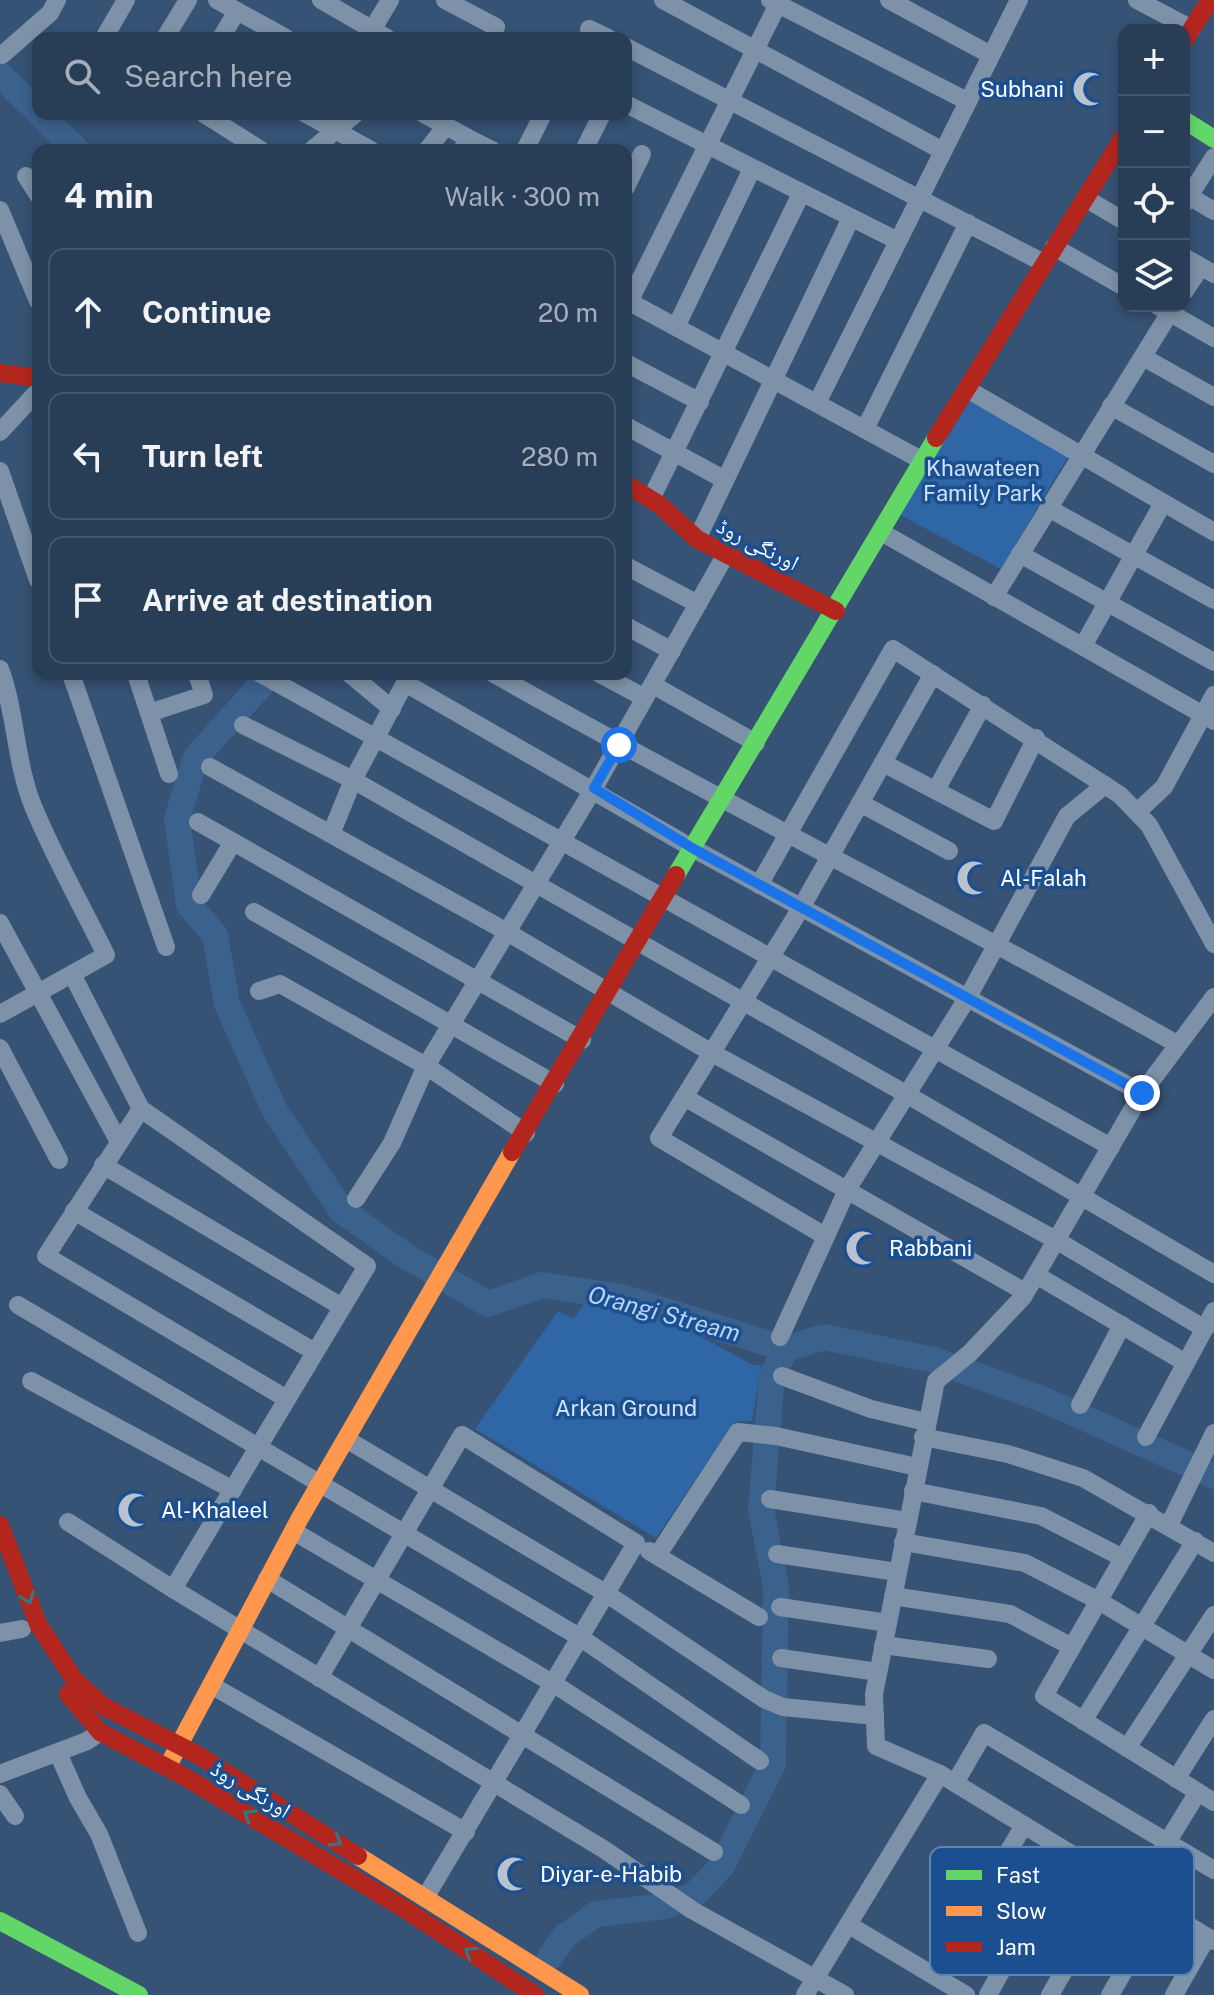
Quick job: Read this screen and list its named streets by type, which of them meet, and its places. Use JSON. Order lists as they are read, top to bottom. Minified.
{"streets":{"main road":["اورنگی روڈ"]},"water":["Orangi Stream"],"parks":["Khawateen Family Park","Arkan Ground"],"places":{"mosque":["Subhani","Al-Falah","Rabbani","Al-Khaleel","Diyar-e-Habib"]},"legend":["Fast","Slow","Jam"],"page":{"map_buttons":["+","−"],"search":"Search here","heading":["4 min","Walk · 300 m"],"list":[["Continue","20 m"],["Turn left","280 m"],"Arrive at destination"]}}
